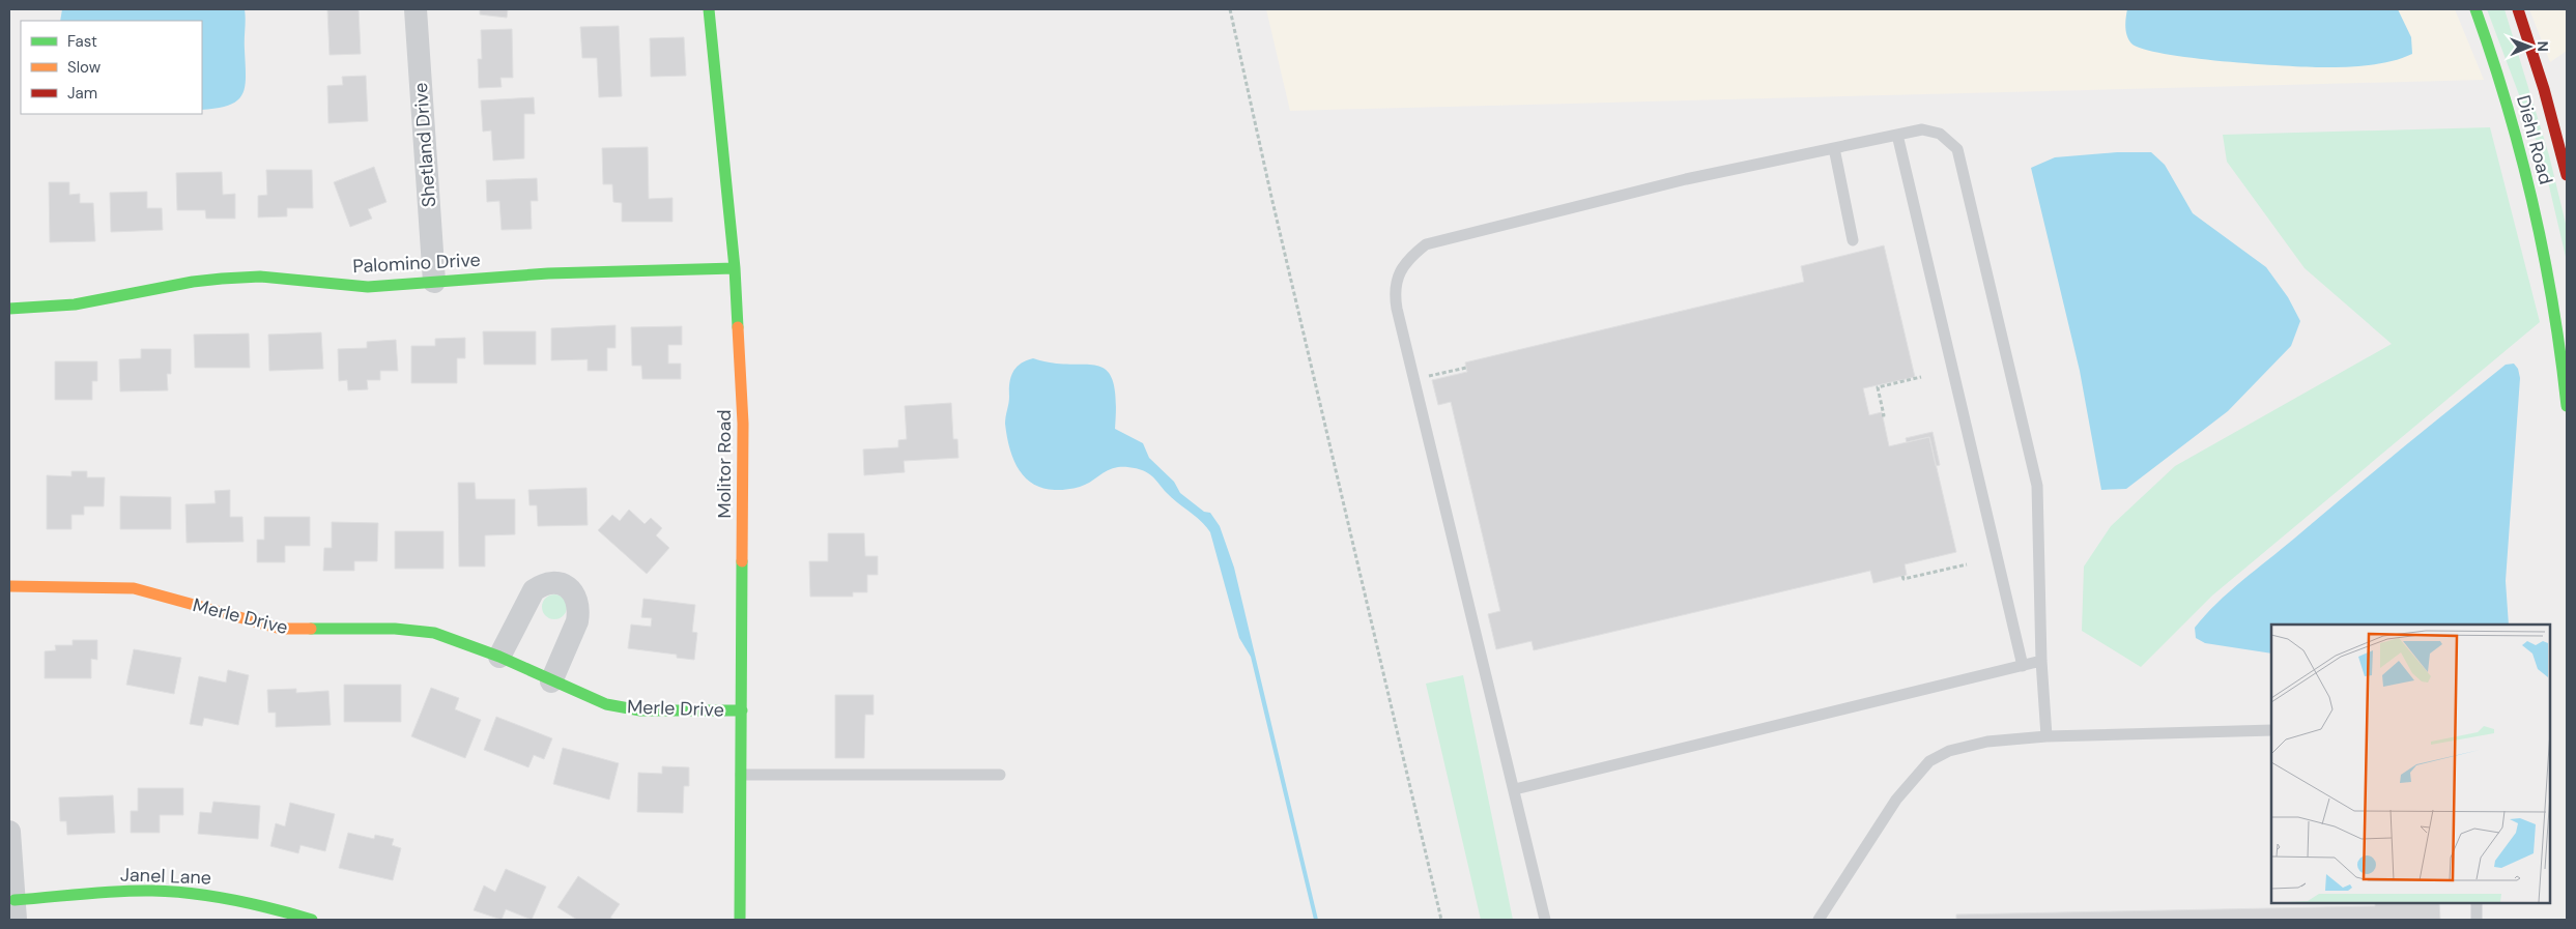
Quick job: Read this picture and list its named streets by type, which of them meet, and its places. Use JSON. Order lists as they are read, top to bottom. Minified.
{"streets":{"street":["Diehl Road","Shetland Drive","Palomino Drive","Molitor Road","Merle Drive","Janel Lane"]},"crossings":[["Shetland Drive","Palomino Drive"],["Palomino Drive","Molitor Road"],["Molitor Road","Merle Drive"]],"legend":["Fast","Slow","Jam"],"north":"right"}
